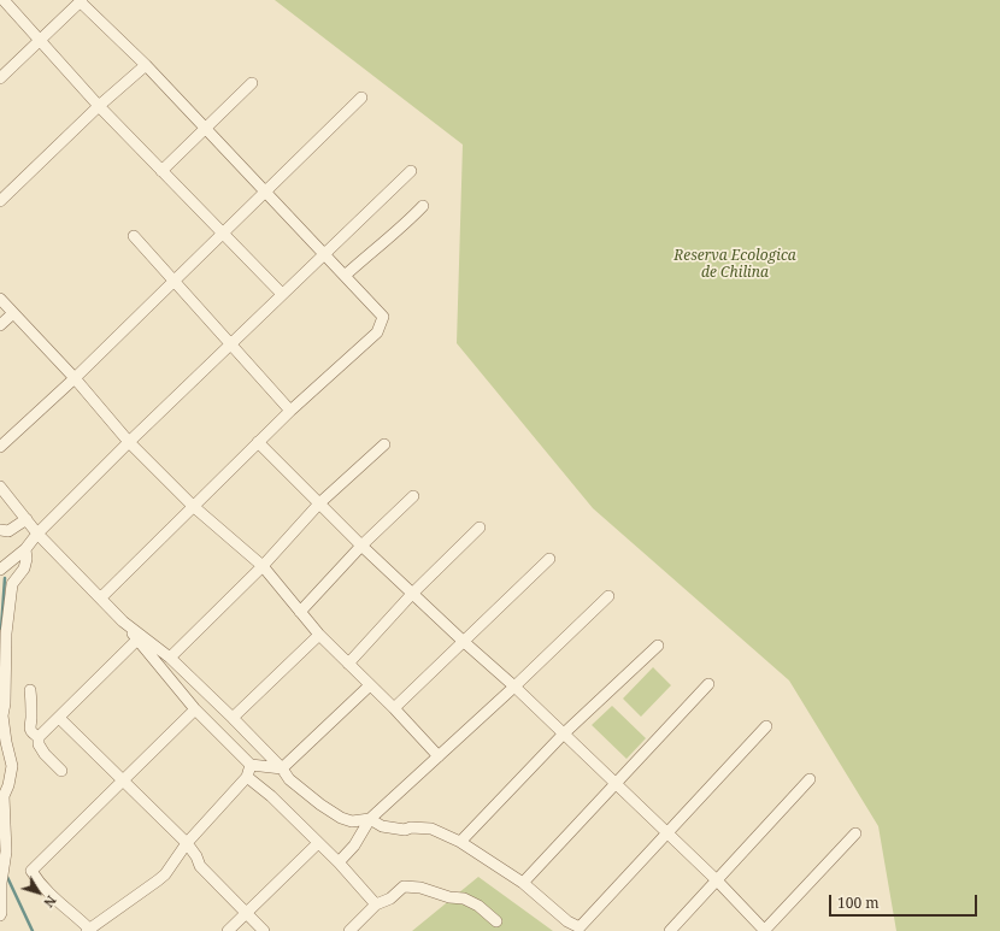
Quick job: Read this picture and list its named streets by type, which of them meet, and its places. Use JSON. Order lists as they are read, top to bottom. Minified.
{"parks":["Reserva Ecologica de Chilina"],"scale_bar":"100 m","north":"bottom right"}
